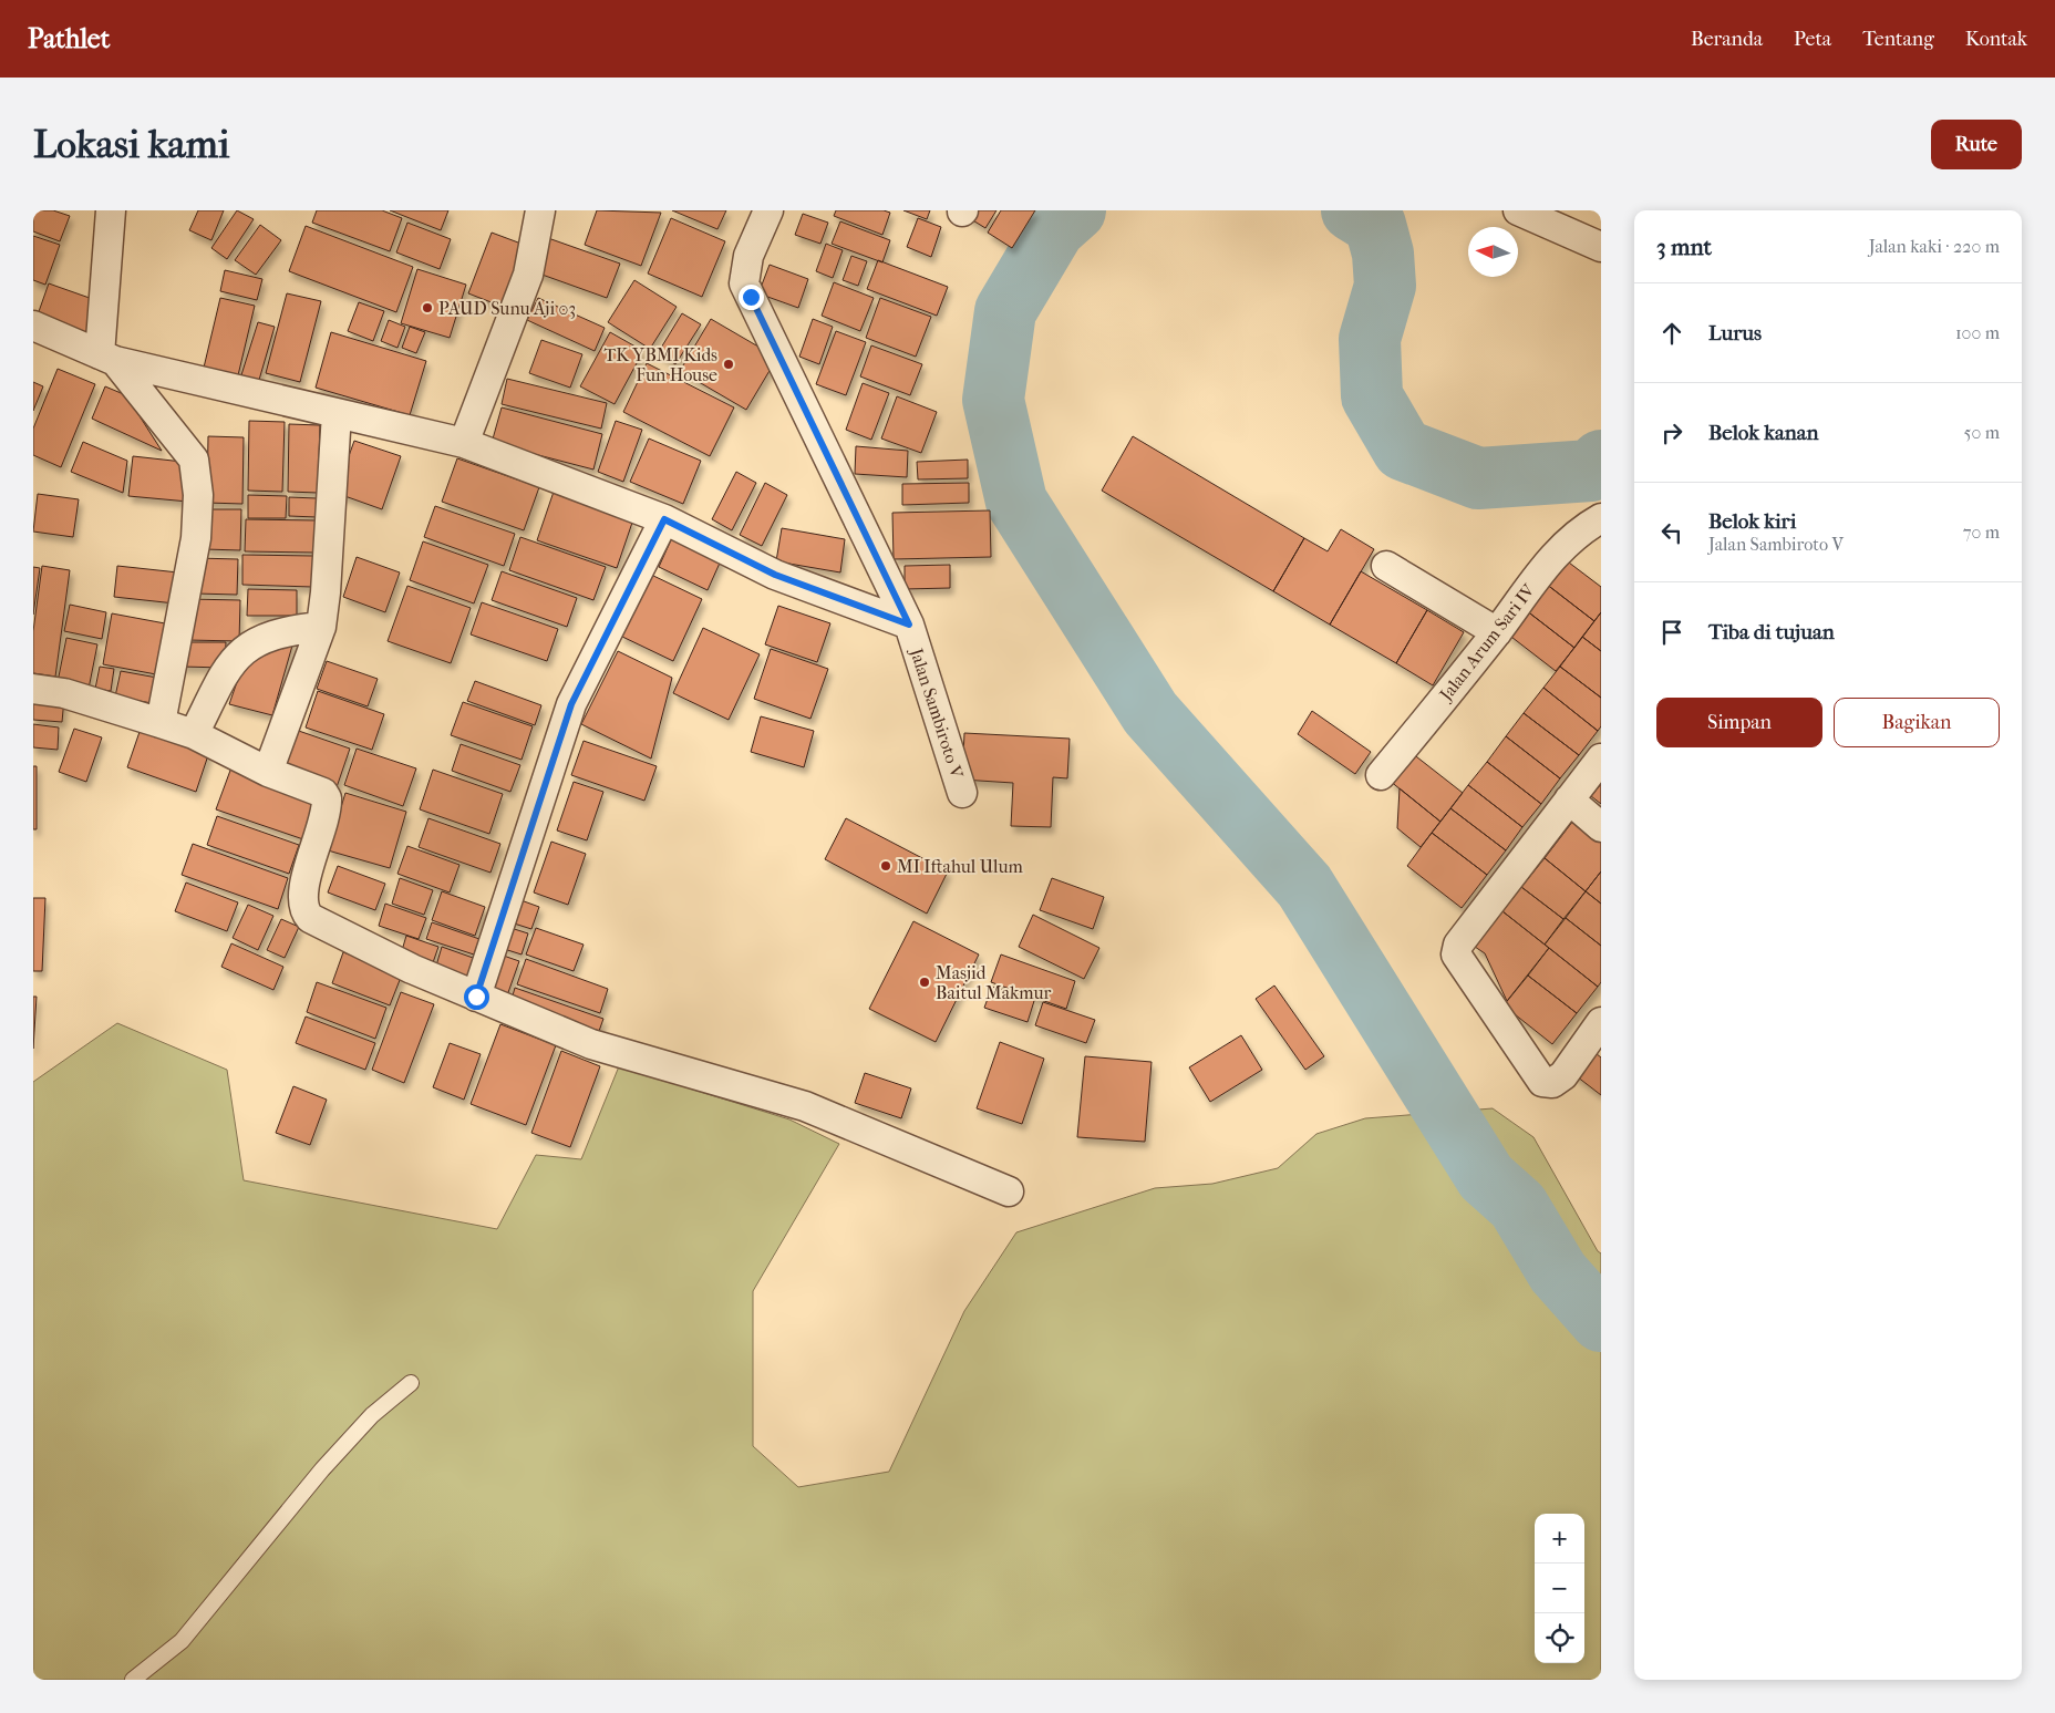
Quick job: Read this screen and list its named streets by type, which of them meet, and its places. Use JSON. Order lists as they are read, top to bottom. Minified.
{"streets":{"street":["Jalan Arum Sari IV","Jalan Sambiroto V"]},"places":["PAUD Sunu Aji 03","TK YBMI Kids Fun House","MI Iftahul Ulum","Masjid Baitul Makmur"],"north":"left","page":{"header":"Pathlet","nav":["Beranda","Peta","Tentang","Kontak"],"buttons":["Rute",["Simpan","Bagikan"]],"title":"Lokasi kami","heading":["3 mnt","Jalan kaki · 220 m"],"list":[["Lurus","100 m"],["Belok kanan","50 m"],["Belok kiri","Jalan Sambiroto V","70 m"],"Tiba di tujuan"],"map_buttons":["+","−"]}}
